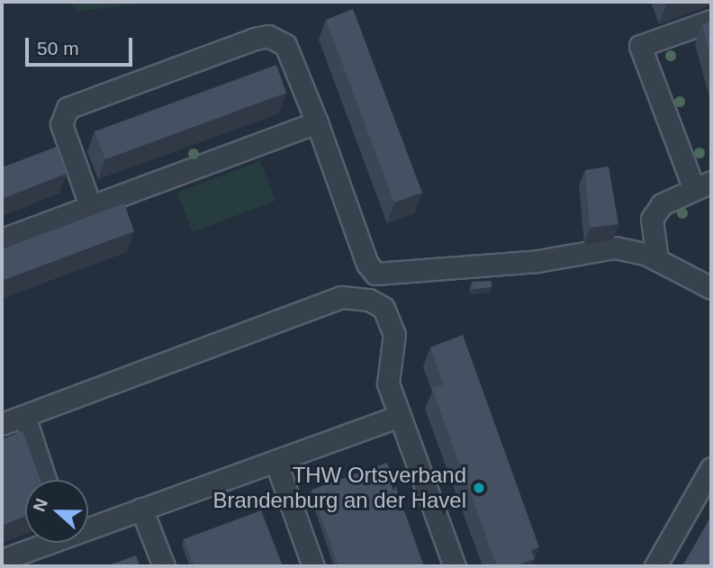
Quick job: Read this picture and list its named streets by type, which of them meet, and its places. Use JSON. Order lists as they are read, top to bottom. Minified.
{"places":["THW Ortsverband Brandenburg an der Havel"],"scale_bar":"50 m","north":"left"}
